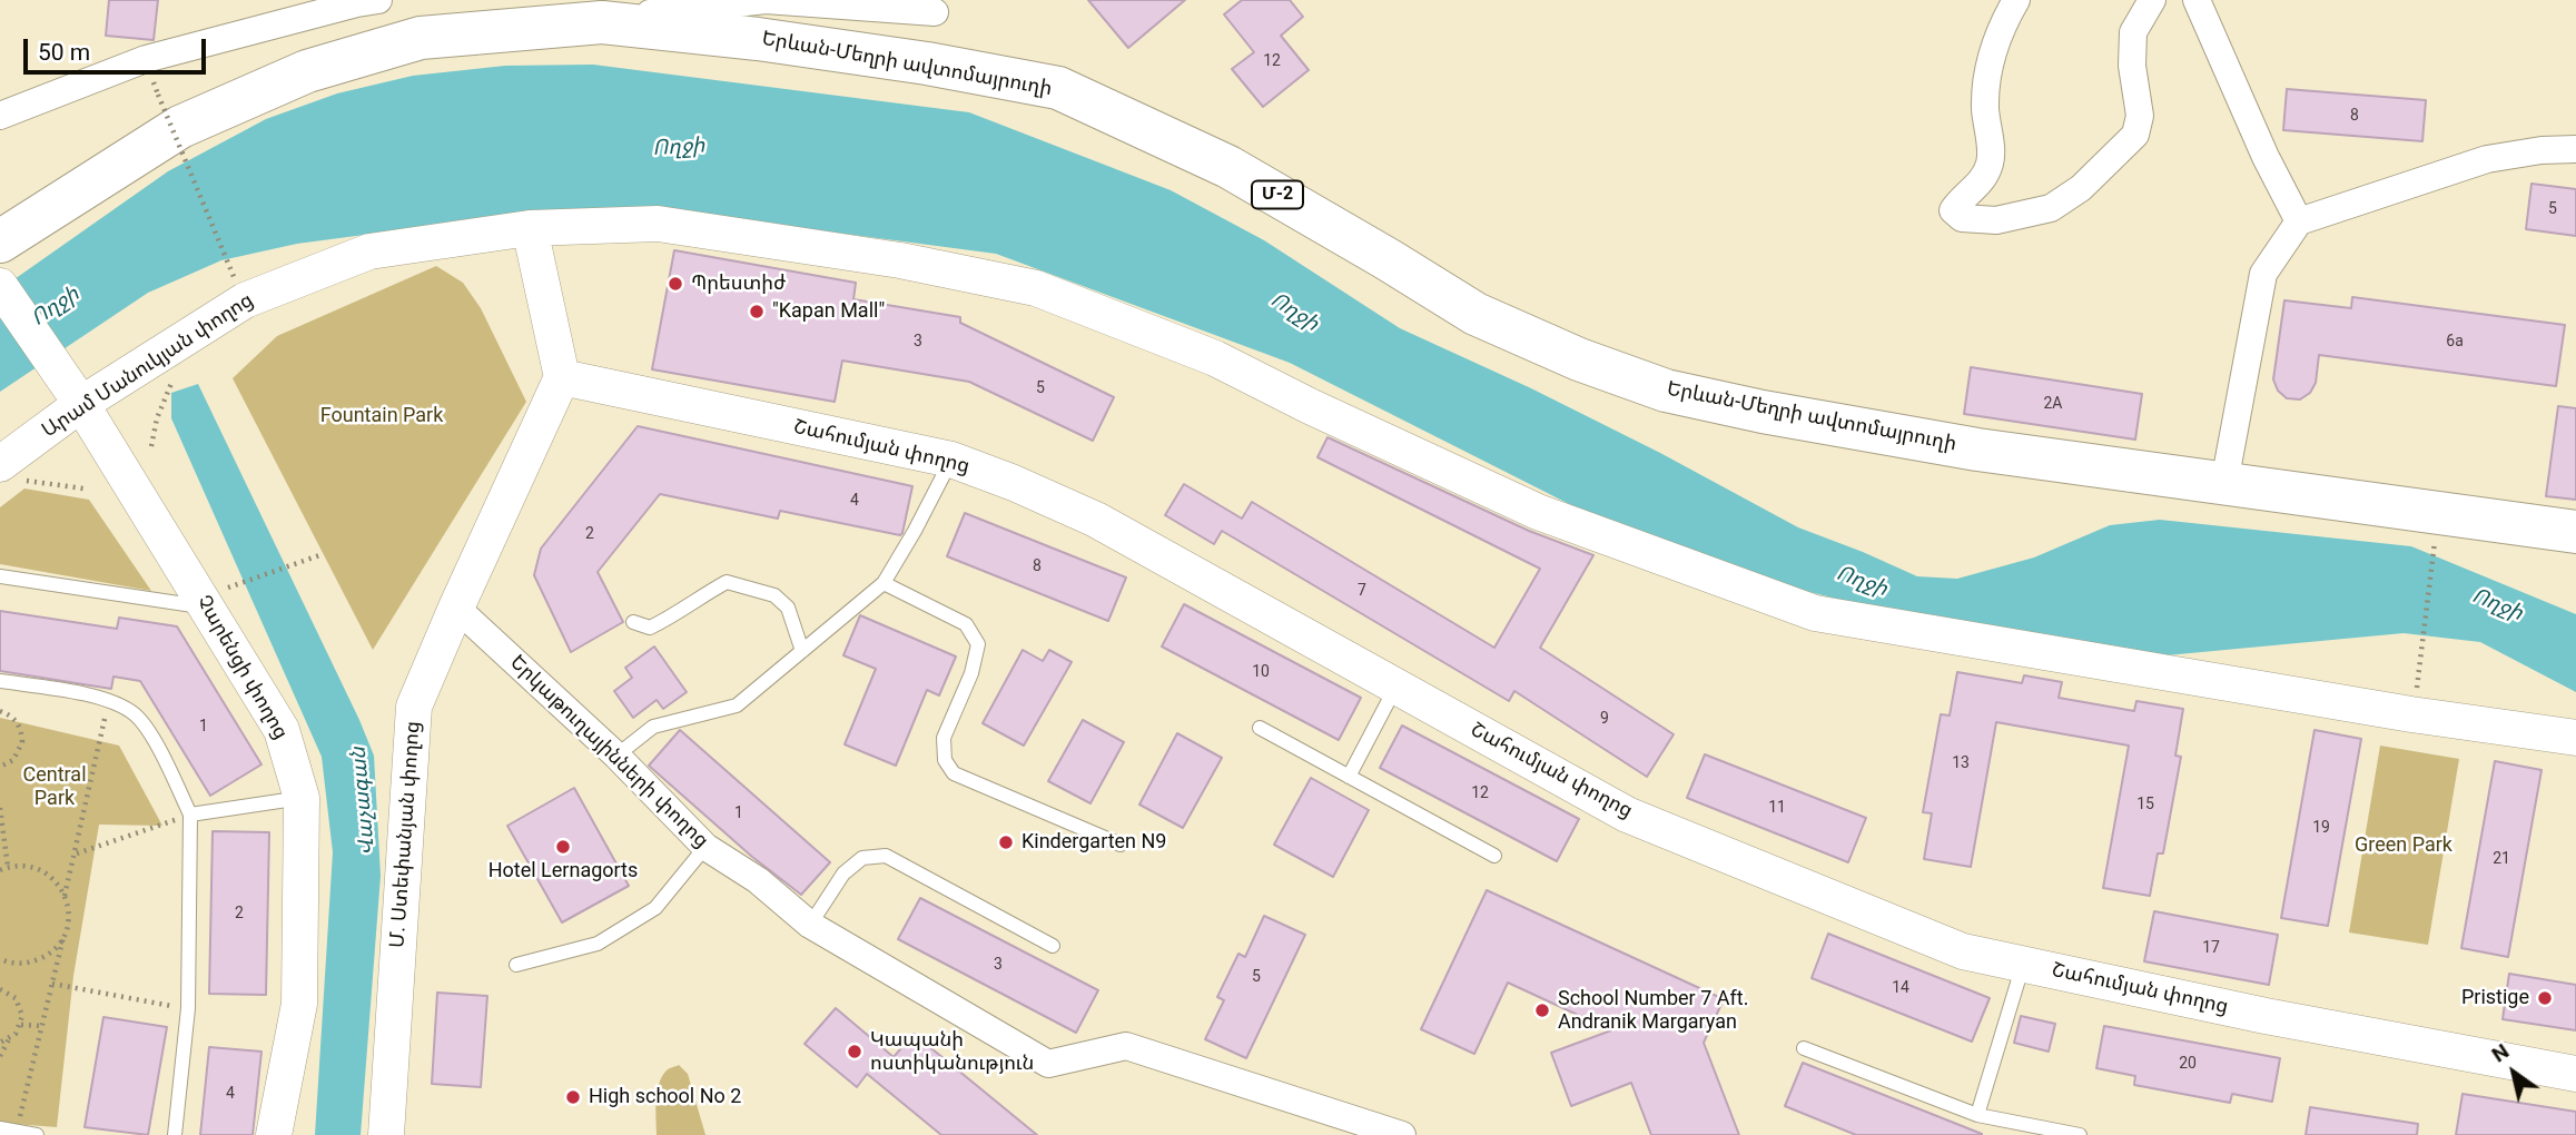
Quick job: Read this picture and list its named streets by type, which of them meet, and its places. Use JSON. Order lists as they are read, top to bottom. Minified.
{"streets":{"highway":["Երևան-Մեղրի ավտոմայրուղի","Մ-2"],"street":["Արամ Մանուկյան փողոց","Շահումյան փողոց","Չարենցի փողոց","Երկաթուղայինների փողոց","Մ. Ստեփանյան փողոց"]},"crossings":[["Արամ Մանուկյան փողոց","Չարենցի փողոց"],["Շահումյան փողոց","Մ. Ստեփանյան փողոց"],["Երկաթուղայինների փողոց","Մ. Ստեփանյան փողոց"]],"water":["Ողջի","Վաչագան"],"parks":["Fountain Park","Central Park","Green Park"],"places":["Պրեստիժ","\"Kapan Mall\"","Kindergarten N9","Hotel Lernagorts","Pristige","School Number 7 Aft. Andranik Margaryan","Կապանի ոստիկանություն","High school No 2"],"house_numbers":["12","8","5","3","6a","5","2A","4","2","8","7","10","9","1","13","12","15","11","1","19","21","2","17","3","5","14","20","4"],"scale_bar":"50 m","north":"top left"}
